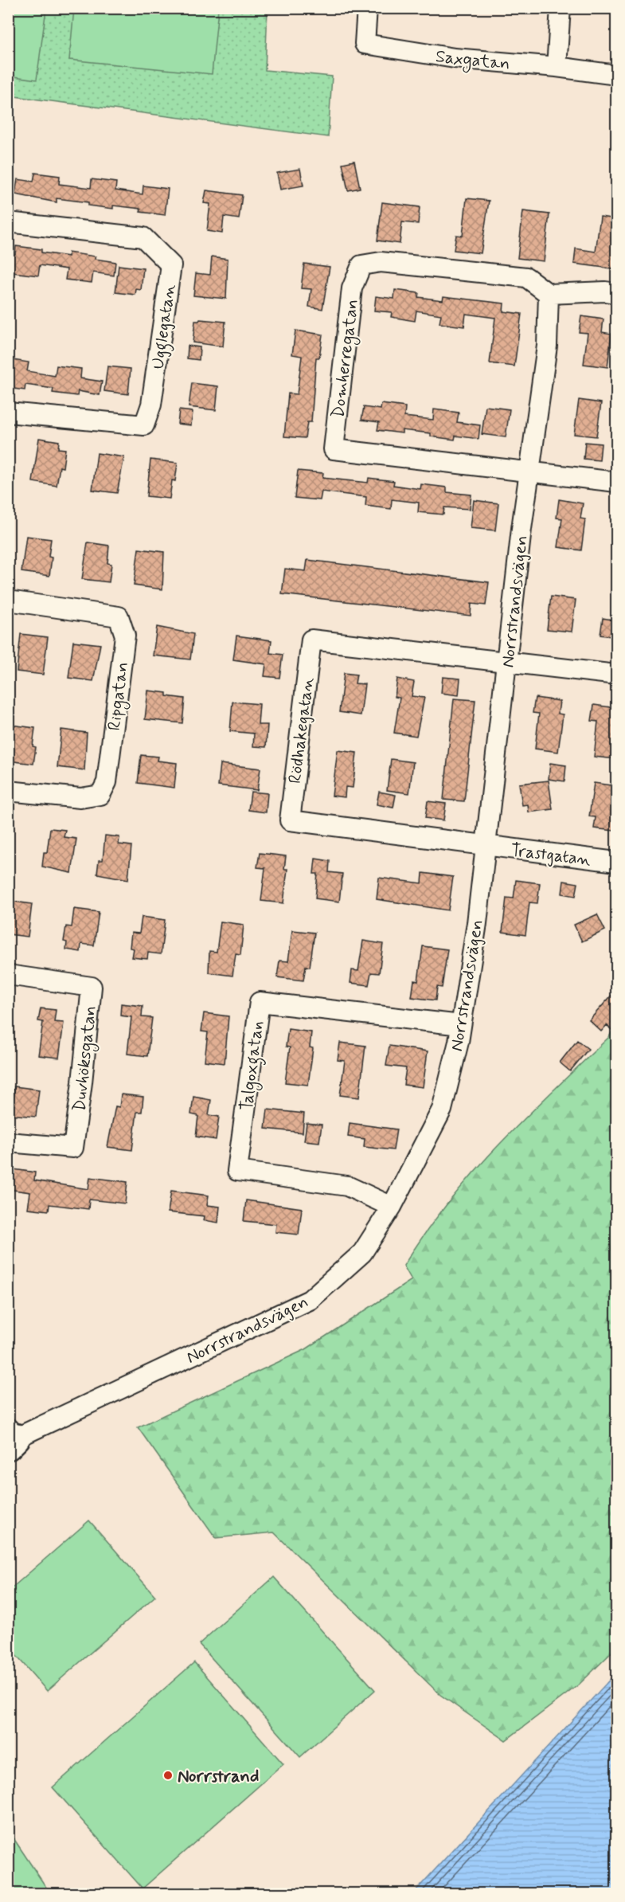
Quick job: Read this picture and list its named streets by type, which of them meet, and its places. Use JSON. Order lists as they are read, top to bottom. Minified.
{"streets":{"street":["Saxgatan","Ugglegatan","Domherregatan","Norrstrandsvägen","Ripgatan","Rödhakegatan","Trastgatan","Duvhöksgatan","Talgoxgatan"]},"crossings":[["Domherregatan","Norrstrandsvägen"],["Norrstrandsvägen","Rödhakegatan"],["Norrstrandsvägen","Trastgatan"],["Norrstrandsvägen","Talgoxgatan"],["Rödhakegatan","Trastgatan"]],"places":["Norrstrand"]}
